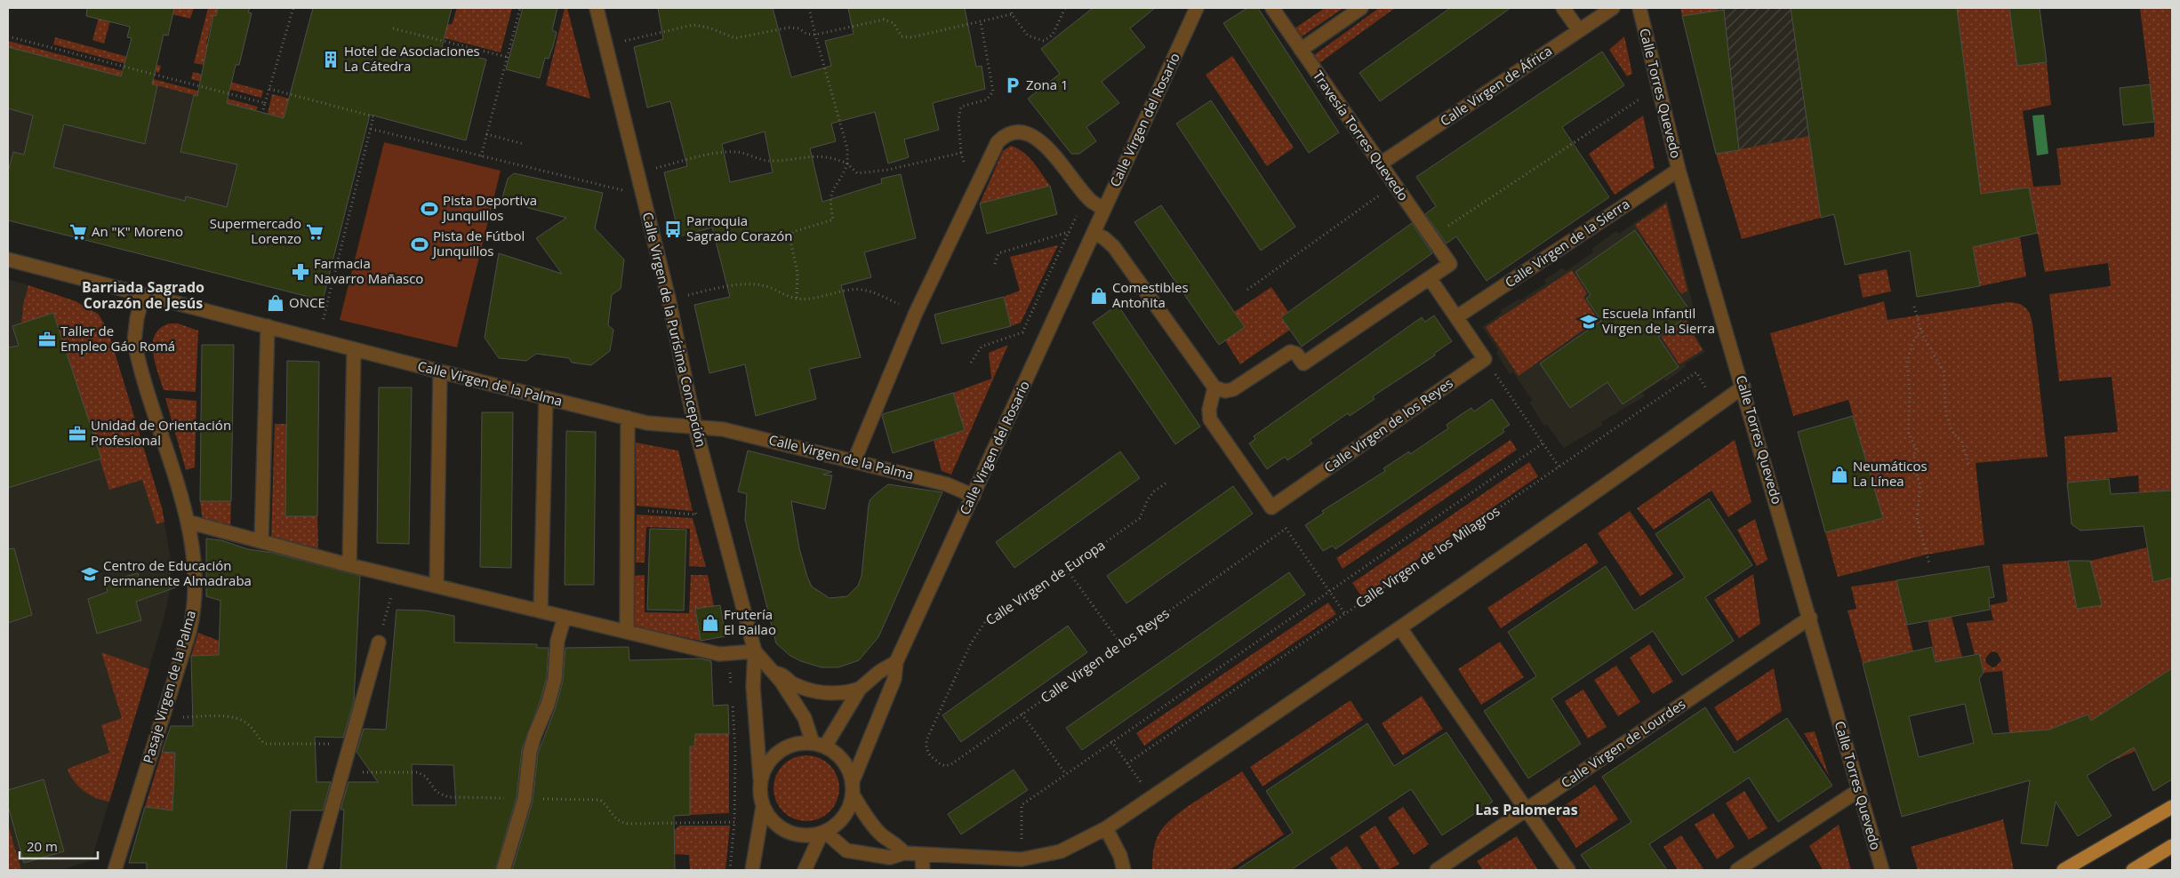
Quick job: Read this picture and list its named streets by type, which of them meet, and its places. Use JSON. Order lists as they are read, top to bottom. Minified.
{"streets":{"street":["Calle Virgen de África","Calle Torres Quevedo","Calle Virgen del Rosario","Travesía Torres Quevedo","Calle Virgen de la Sierra","Calle Virgen de la Purísima Concepción","Calle Virgen de la Palma","Calle Virgen de los Reyes","Pasaje Virgen de la Palma","Calle Virgen de Lourdes"],"path":["Calle Virgen de los Milagros","Calle Virgen de Europa"]},"crossings":[["Calle Virgen de África","Travesía Torres Quevedo"],["Calle Torres Quevedo","Calle Virgen de la Sierra"],["Calle Torres Quevedo","Calle Virgen de Lourdes"],["Calle Virgen del Rosario","Calle Virgen de la Purísima Concepción"],["Calle Virgen del Rosario","Calle Virgen de la Palma"],["Calle Virgen de la Purísima Concepción","Calle Virgen de la Palma"],["Calle Virgen de la Palma","Pasaje Virgen de la Palma"],["Calle Virgen de los Reyes","Calle Virgen de Europa"]],"districts":["Barriada Sagrado Corazón de Jesús","Las Palomeras"],"places":{"building":["Hotel de Asociaciones La Cátedra"],"parking":["Zona 1"],"sports":["Pista Deportiva Junquillos","Pista de Fútbol Junquillos"],"bus stop":["Parroquia Sagrado Corazón"],"supermarket":["An \"K\" Moreno","Supermercado Lorenzo"],"pharmacy":["Farmacia Navarro Mañasco"],"shop":["Comestibles Antoñita","ONCE","Neumáticos La Línea","Frutería El Bailao"],"school or university":["Escuela Infantil Virgen de la Sierra","Centro de Educación Permanente Almadraba"],"office":["Taller de Empleo Gáo Romá","Unidad de Orientación Profesional"]},"scale_bar":"20 m"}
